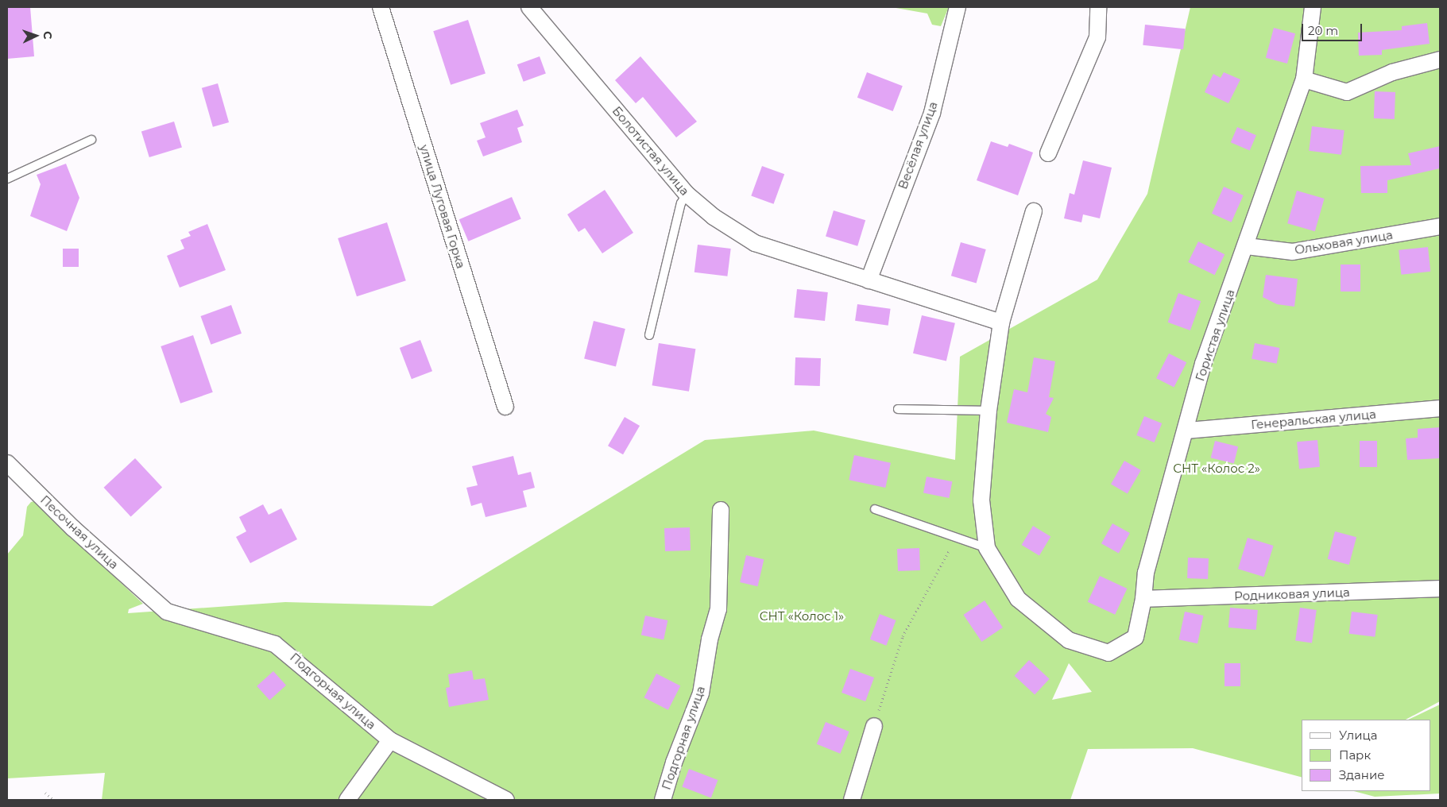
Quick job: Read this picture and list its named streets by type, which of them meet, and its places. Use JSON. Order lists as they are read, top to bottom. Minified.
{"streets":{"street":["Весёлая улица","Болотистая улица","улица Луговая Горка","Ольховая улица","Гористая улица","Генеральская улица","Песочная улица","Родниковая улица","Подгорная улица"]},"crossings":[["Весёлая улица","Болотистая улица"],["Ольховая улица","Гористая улица"],["Гористая улица","Генеральская улица"],["Гористая улица","Родниковая улица"],["Песочная улица","Подгорная улица"]],"parks":["СНТ «Колос 2»","СНТ «Колос 1»"],"legend":["Улица","Парк","Здание"],"scale_bar":"20 m","north":"right"}
